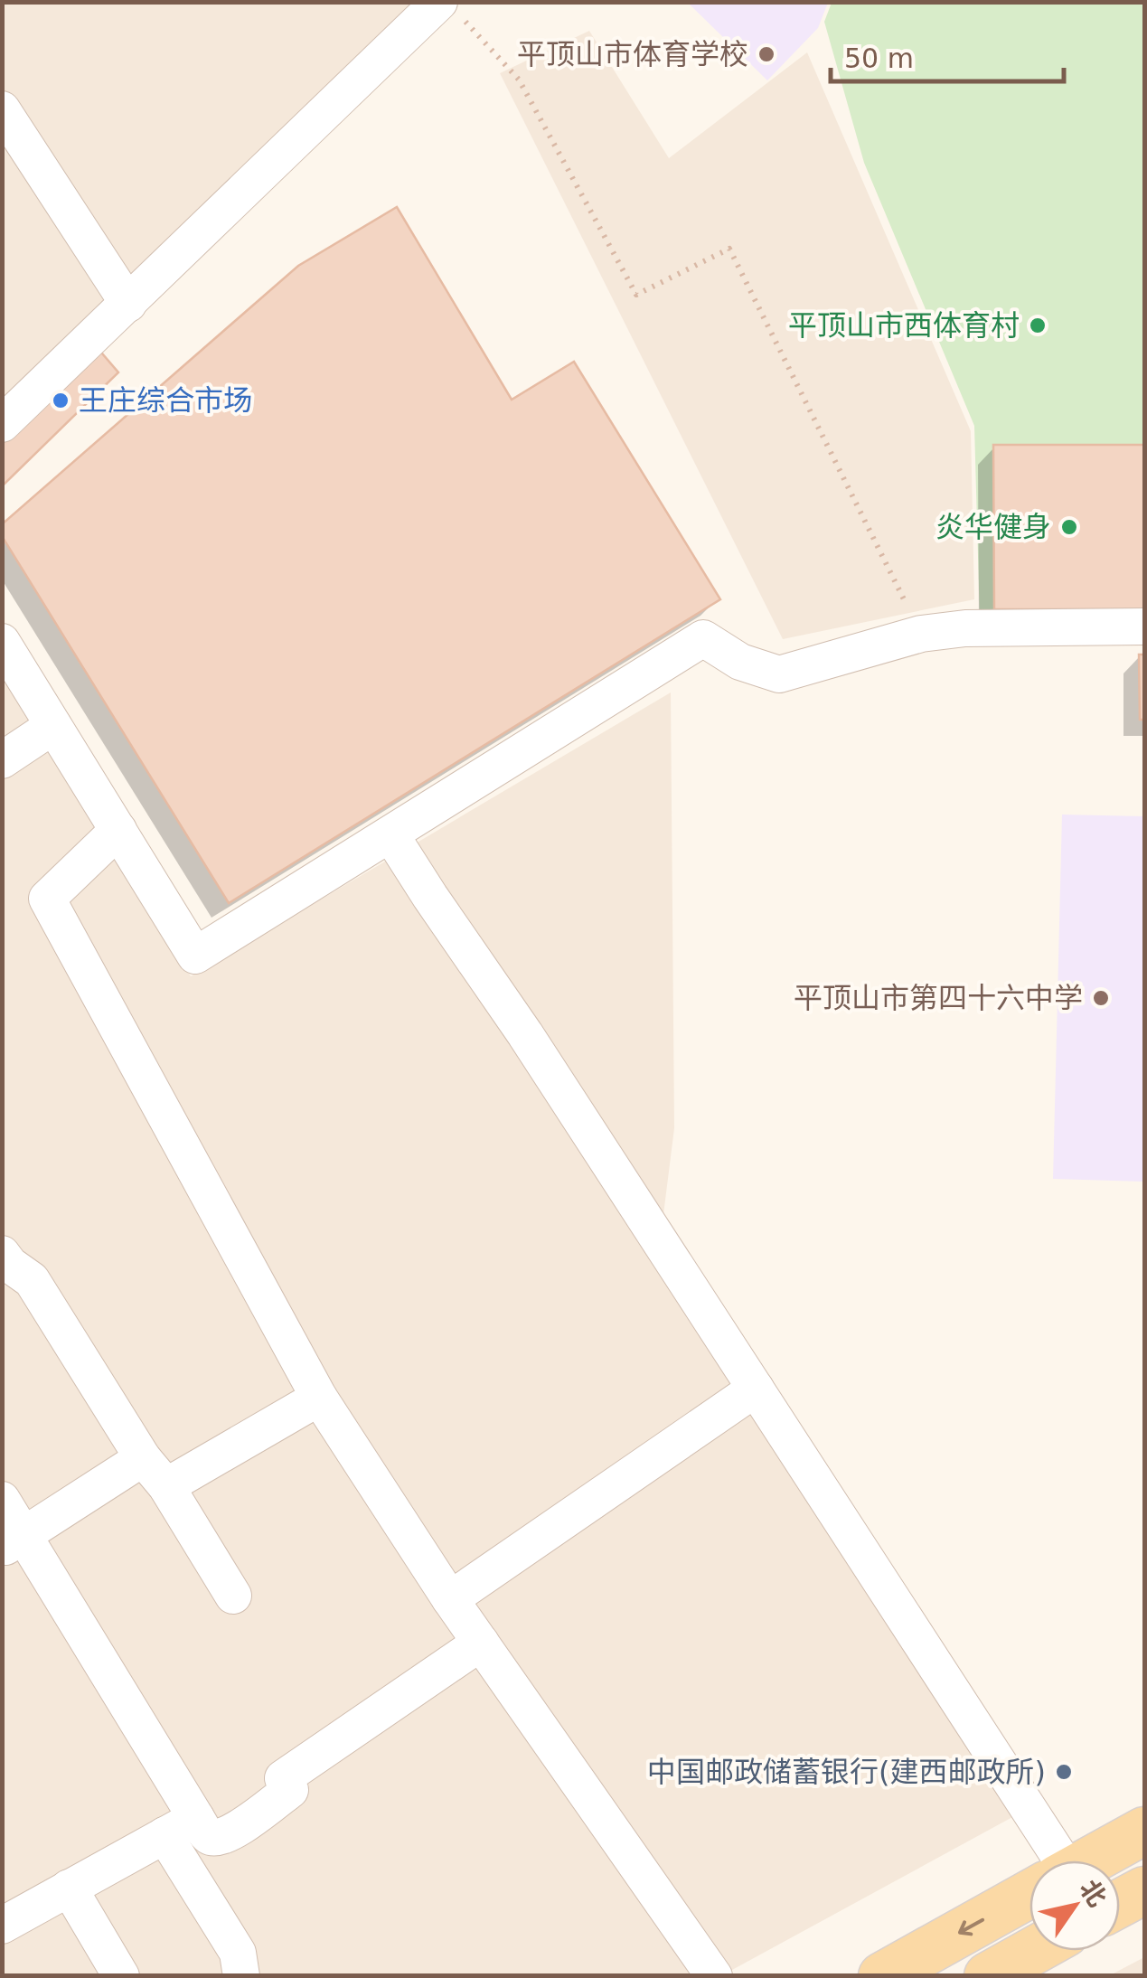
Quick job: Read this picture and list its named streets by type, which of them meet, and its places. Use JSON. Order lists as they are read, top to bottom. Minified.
{"places":["平顶山市体育学校","平顶山市西体育村","王庄综合市场","炎华健身","平顶山市第四十六中学","中国邮政储蓄银行(建西邮政所)"],"scale_bar":"50 m","north":"top right"}
